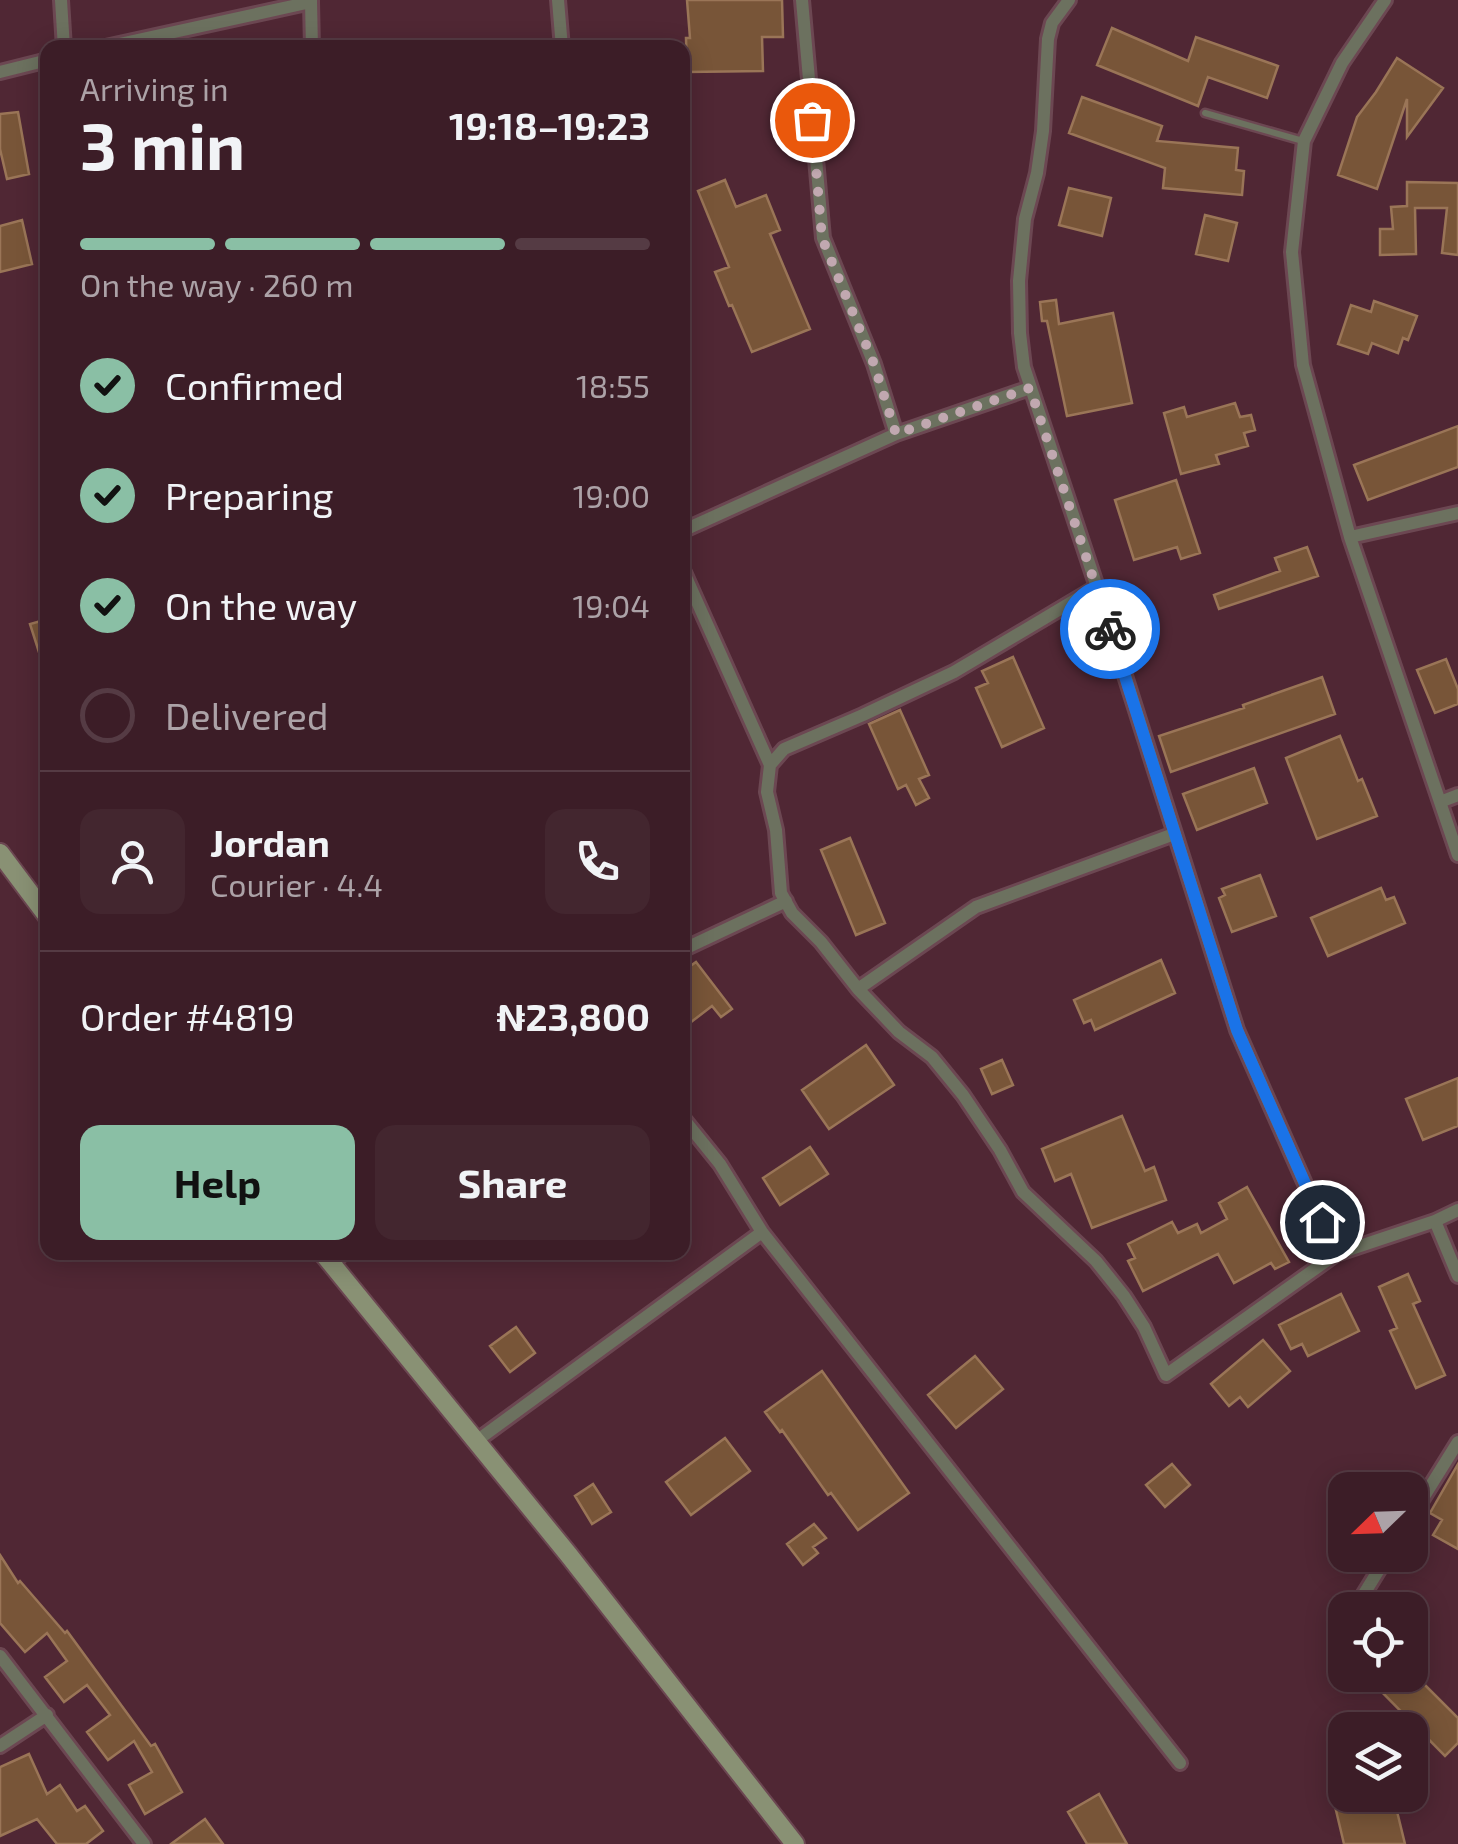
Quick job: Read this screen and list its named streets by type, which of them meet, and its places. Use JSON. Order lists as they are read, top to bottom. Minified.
{"north":"bottom left","page":{"heading":["3 min","Arriving in","19:18–19:23"],"panel":["Jordan","Courier · 4.4","Order #4819","₦23,800"],"bar":"On the way · 260 m","list":[["Confirmed","18:55"],["Preparing","19:00"],["On the way","19:04"],"Delivered"],"buttons":["Help","Share"]}}
